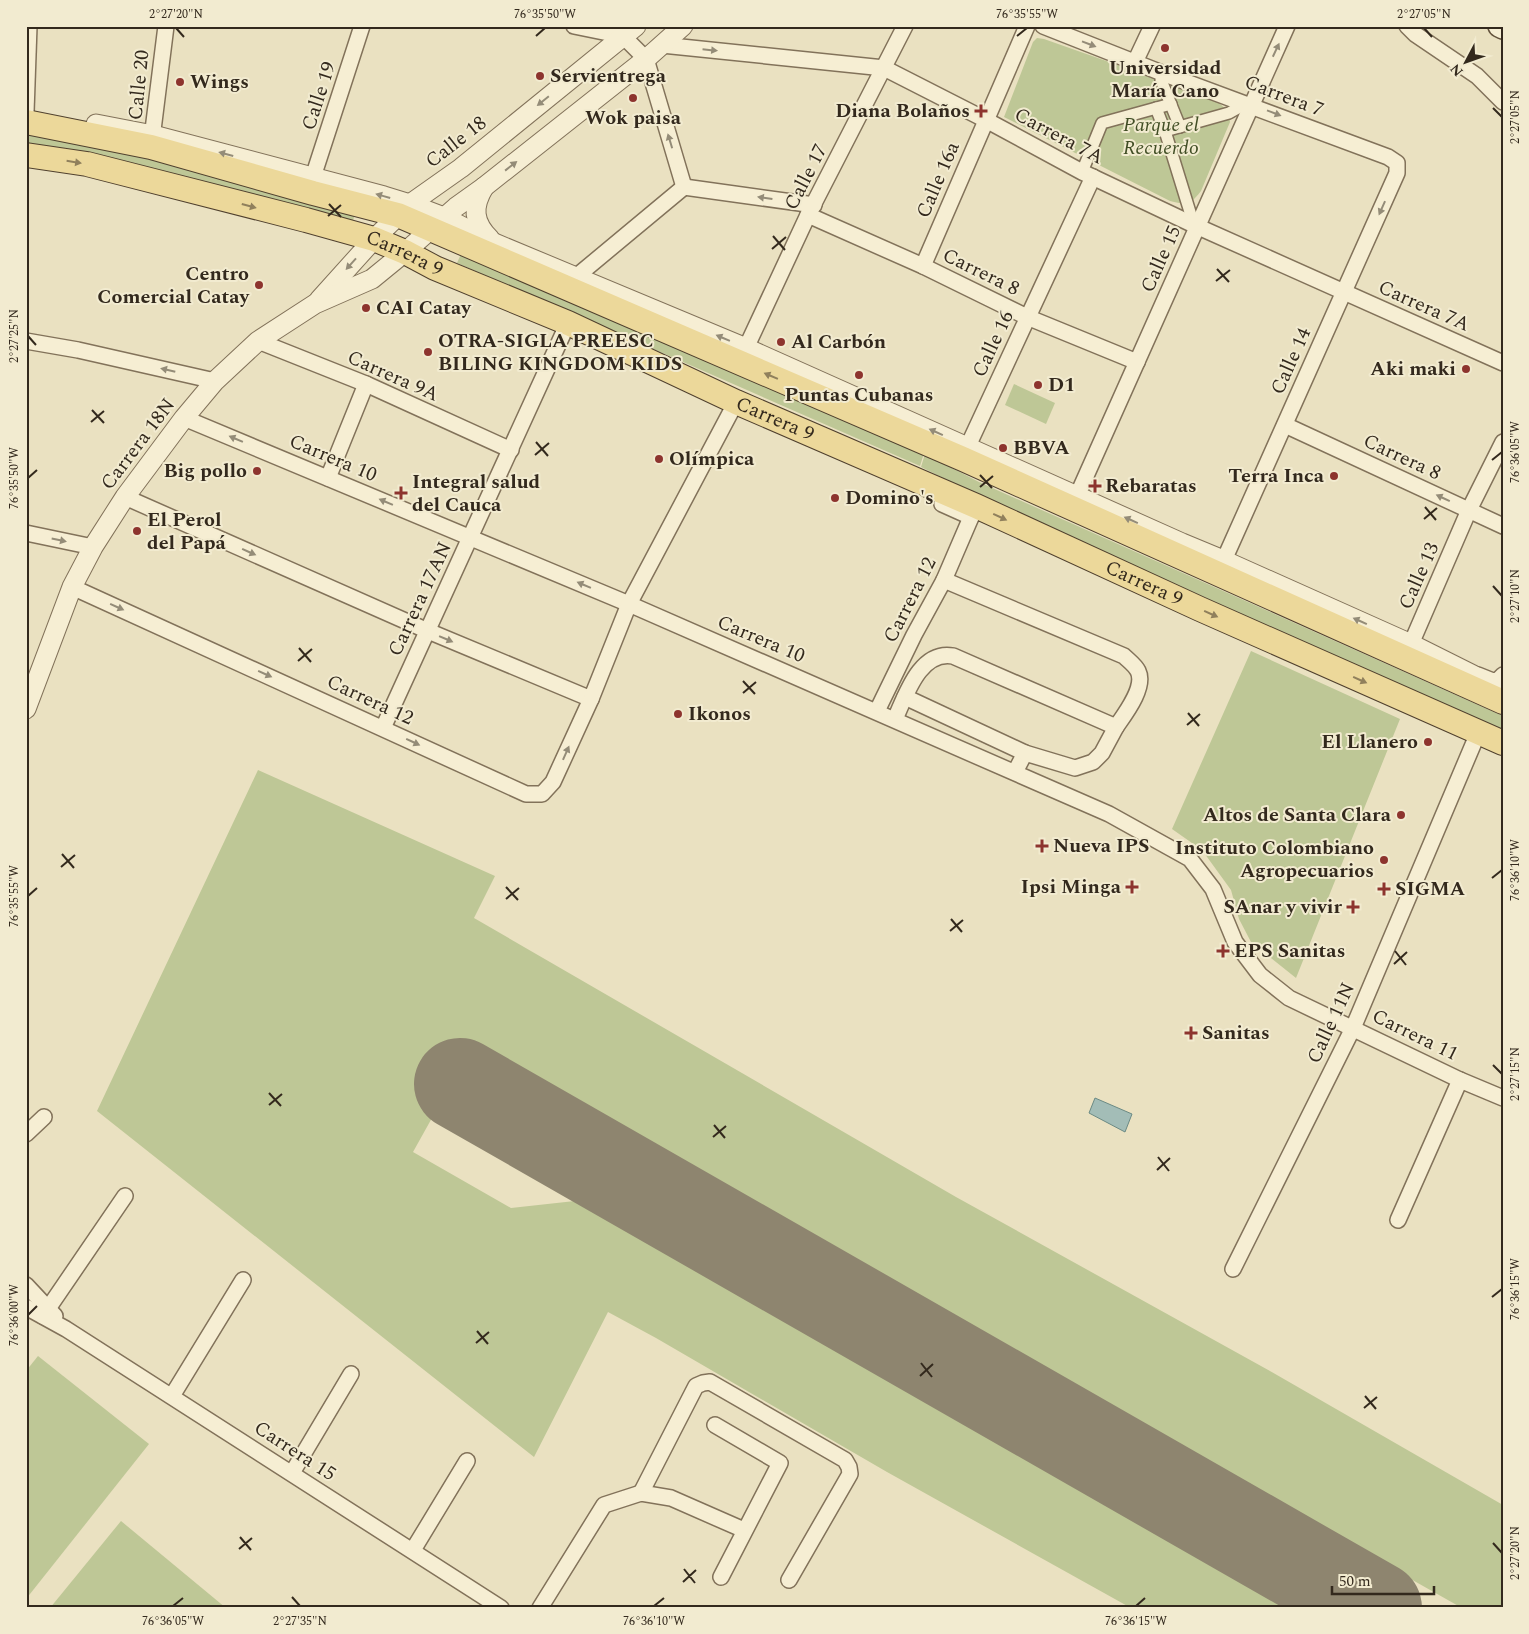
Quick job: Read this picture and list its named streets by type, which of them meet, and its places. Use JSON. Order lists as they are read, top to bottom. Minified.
{"streets":{"main road":["Carrera 9"],"street":["Calle 20","Calle 19","Carrera 7","Carrera 7A","Calle 18","Calle 17","Calle 16a","Calle 15","Carrera 8","Calle 16","Calle 14","Carrera 9A","Carrera 18N","Carrera 10","Calle 13","Carrera 17AN","Carrera 12","Calle 11N","Carrera 11","Carrera 15"]},"crossings":[["Calle 20","Carrera 9"],["Carrera 7","Calle 15"],["Carrera 7","Calle 14"],["Carrera 7A","Calle 17"],["Carrera 7A","Calle 16a"],["Carrera 7A","Calle 15"],["Carrera 7A","Calle 16"],["Carrera 7A","Calle 14"],["Calle 18","Carrera 9"],["Calle 18","Carrera 18N"],["Calle 17","Carrera 8"],["Calle 16a","Carrera 8"],["Carrera 9","Calle 15"],["Carrera 9","Calle 14"],["Carrera 9","Carrera 18N"],["Carrera 9","Carrera 17AN"],["Carrera 9","Carrera 12"],["Carrera 9","Calle 11N"],["Calle 15","Carrera 8"],["Carrera 8","Calle 16"],["Carrera 8","Calle 14"],["Carrera 8","Calle 13"],["Carrera 9A","Carrera 18N"],["Carrera 9A","Carrera 17AN"],["Carrera 18N","Carrera 10"],["Carrera 18N","Carrera 12"],["Carrera 10","Carrera 17AN"],["Carrera 10","Carrera 12"],["Carrera 10","Carrera 11"],["Carrera 17AN","Carrera 12"],["Calle 11N","Carrera 11"]],"one_way":["Carrera 7","Carrera 8"],"parks":["Parque el Recuerdo"],"places":{"other":["Universidad María Cano","Servientrega","Wings","Wok paisa","Centro Comercial Catay","CAI Catay","Al Carbón","OTRA-SIGLA PREESC BILING KINGDOM KIDS","Aki maki","Puntas Cubanas","D1","BBVA","Olímpica","Big pollo","Terra Inca","Domino's","El Perol del Papá","Ikonos","El Llanero","Altos de Santa Clara","Instituto Colombiano Agropecuarios"],"health":["Diana Bolaños","Rebaratas","Integral salud del Cauca","Nueva IPS","Ipsi Minga","SIGMA","SAnar y vivir","EPS Sanitas","Sanitas"]},"scale_bar":"50 m","north":"bottom left","coordinates":["2°27'20\"N","76°35'50\"W","76°35'55\"W","2°27'05\"N","2°27'25\"N","76°36'05\"W","2°27'10\"N","76°36'10\"W","2°27'15\"N","76°36'15\"W","76°36'00\"W","2°27'35\"N"]}
